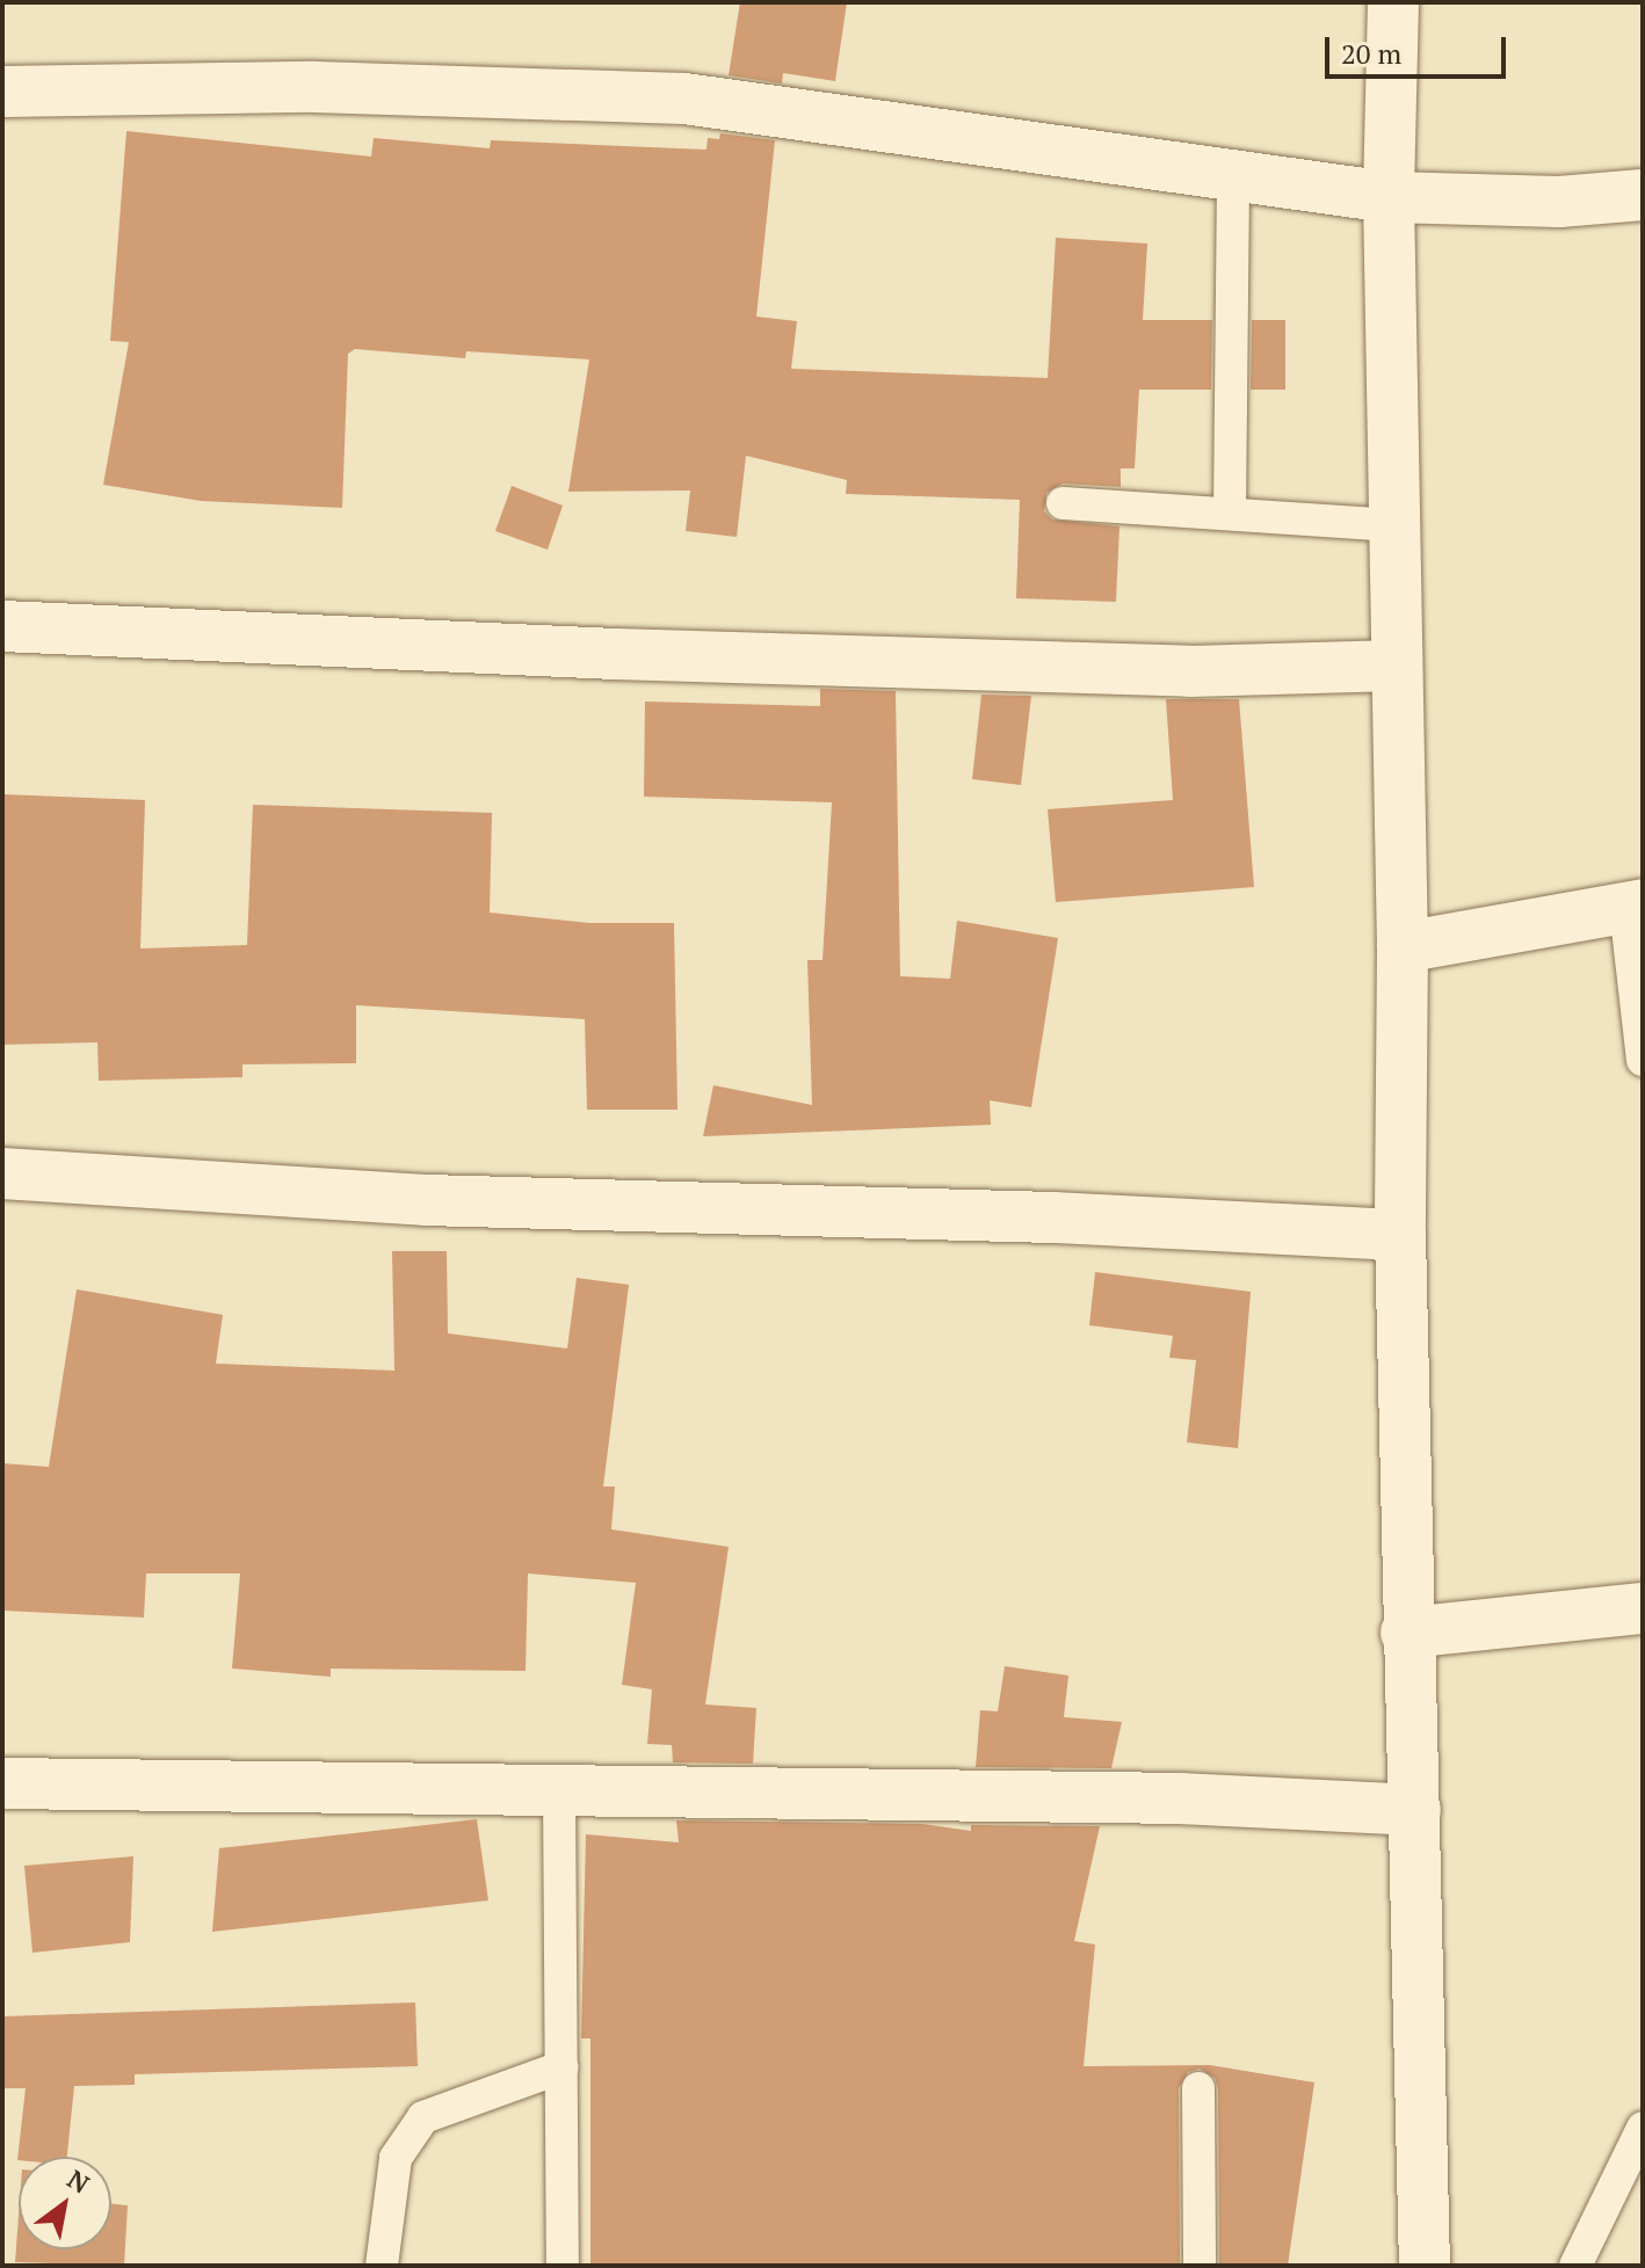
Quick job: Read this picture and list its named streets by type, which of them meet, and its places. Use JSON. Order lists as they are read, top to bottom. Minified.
{"scale_bar":"20 m","north":"top right"}
